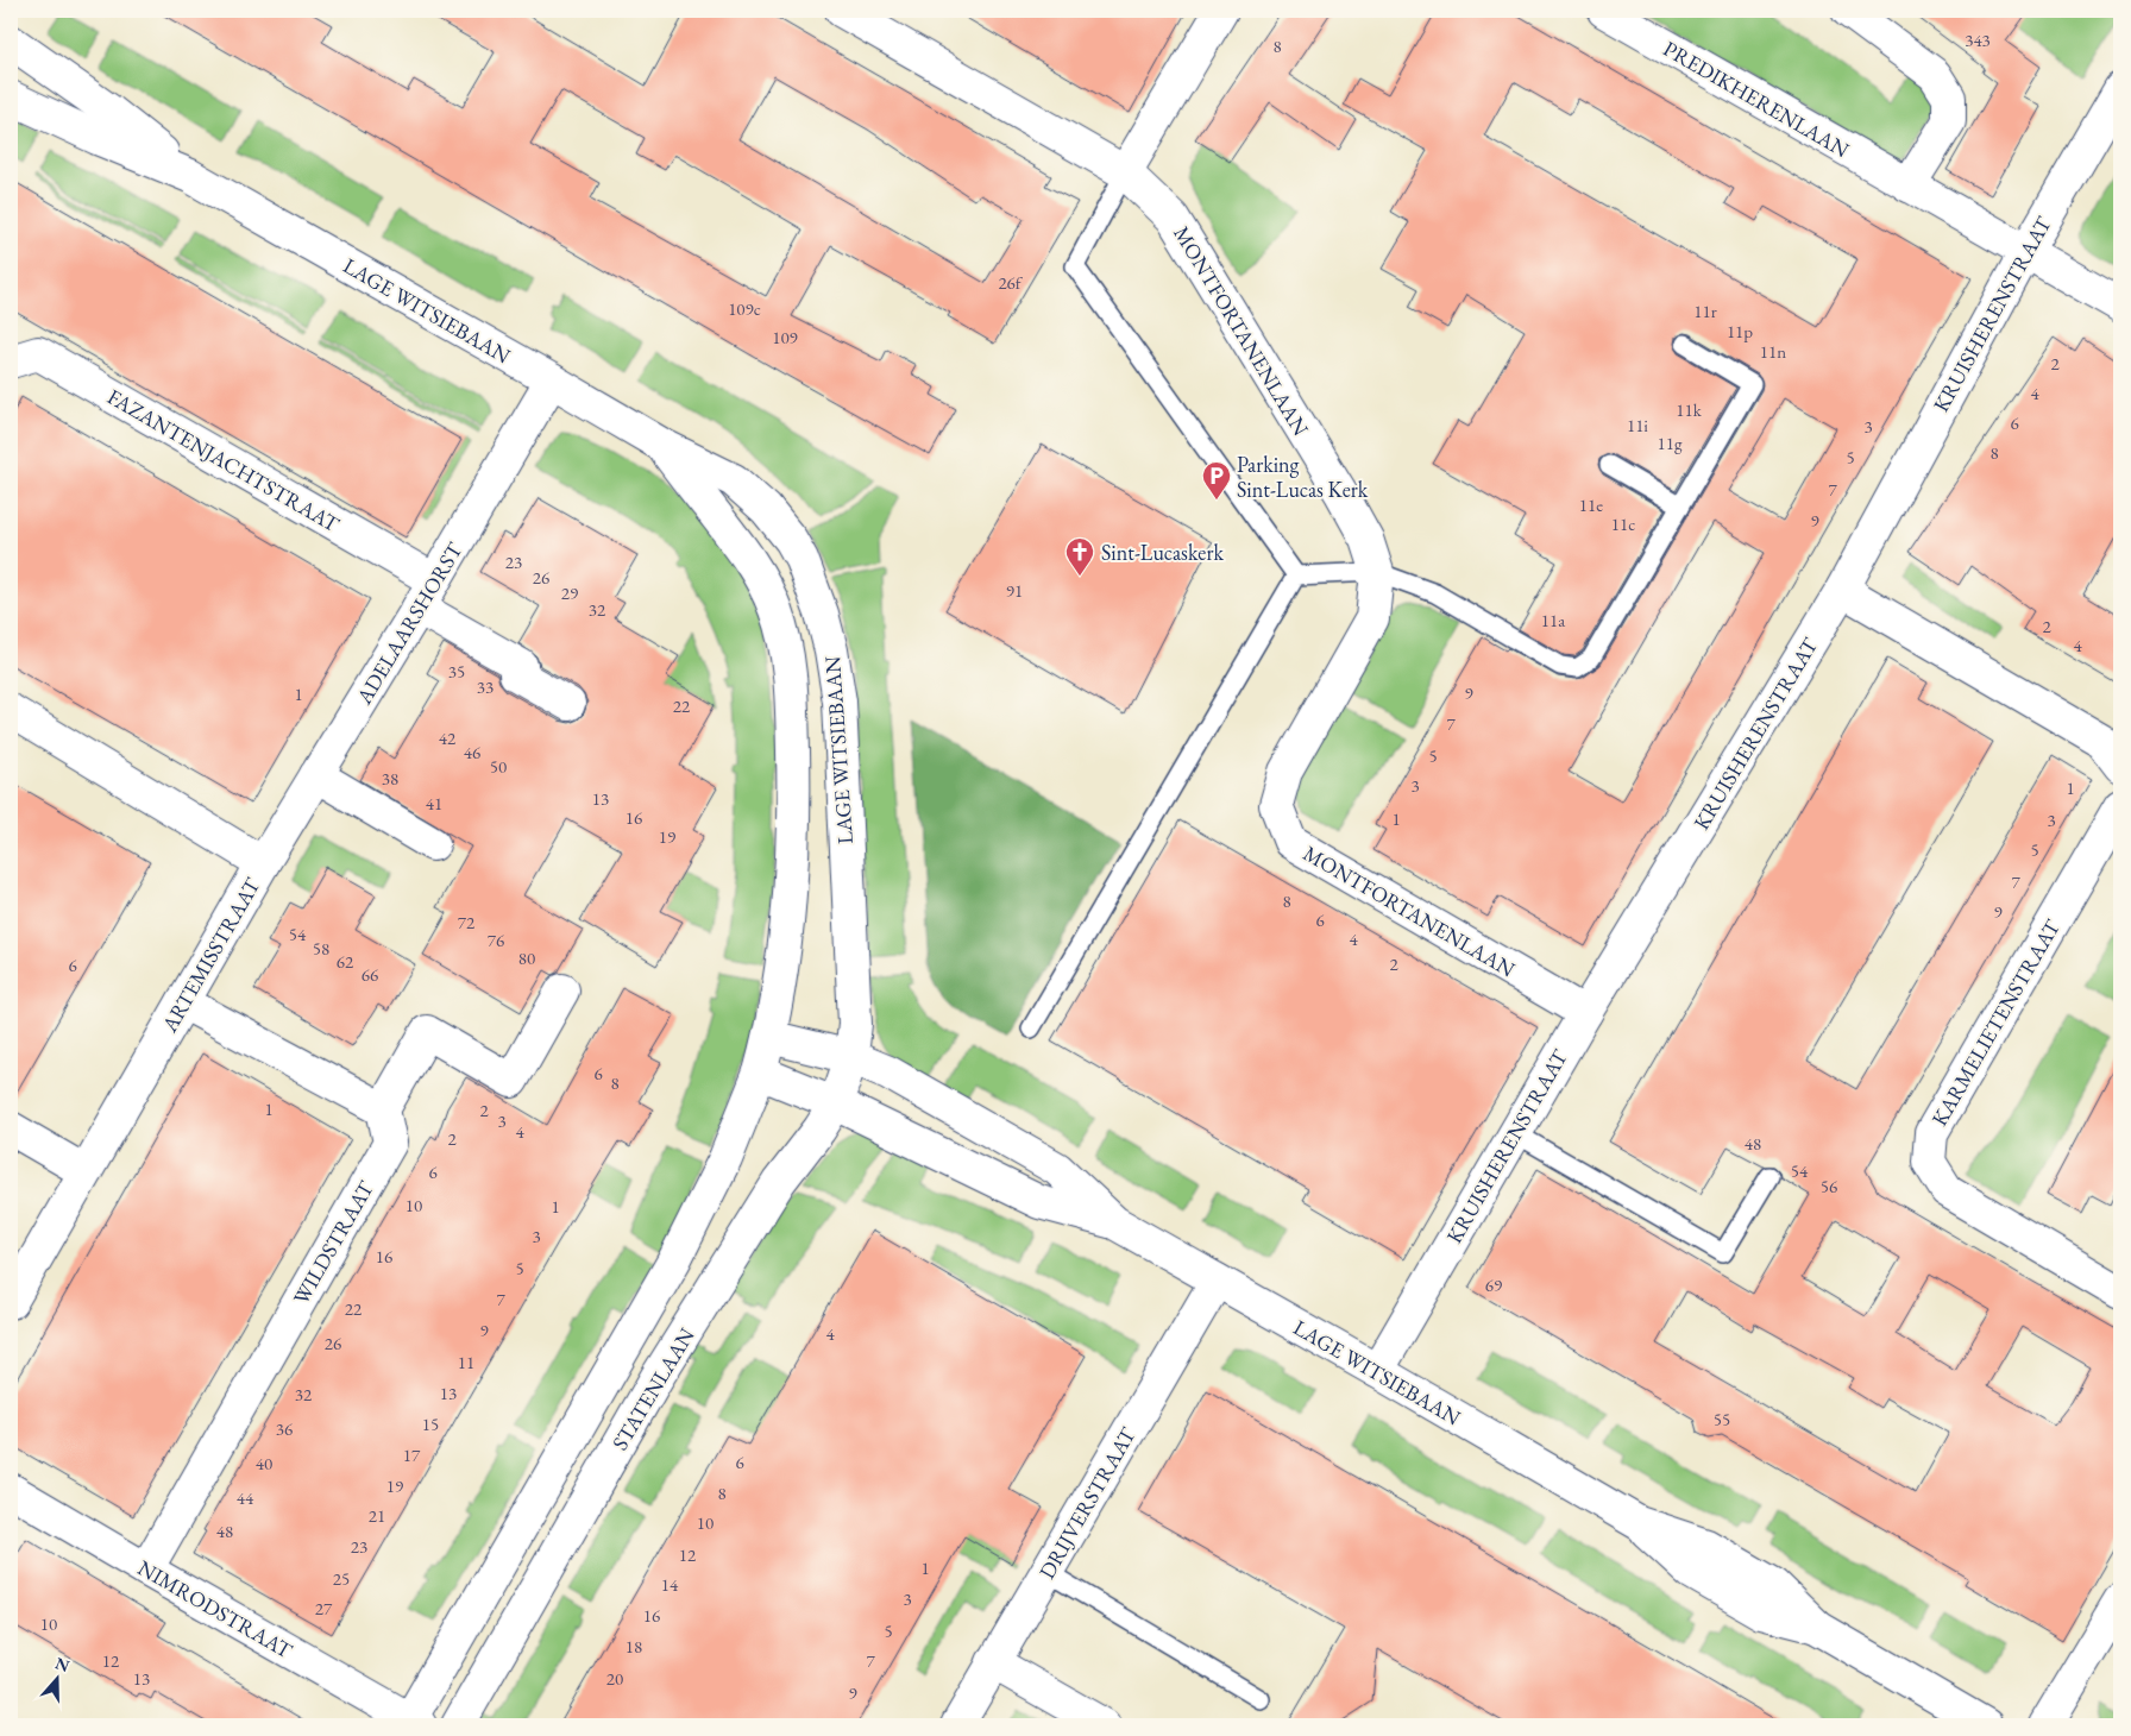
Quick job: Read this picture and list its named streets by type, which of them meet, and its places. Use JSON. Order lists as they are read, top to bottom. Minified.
{"streets":{"street":["PREDIKHERENLAAN","LAGE WITSIEBAAN","KRUISHERENSTRAAT","MONTFORTANENLAAN","FAZANTENJACHTSTRAAT","ADELAARSHORST","ARTEMISSTRAAT","KARMELIETENSTRAAT","WILDSTRAAT","STATENLAAN","DRIJVERSTRAAT","NIMRODSTRAAT"]},"crossings":[["PREDIKHERENLAAN","KRUISHERENSTRAAT"],["LAGE WITSIEBAAN","KRUISHERENSTRAAT"],["LAGE WITSIEBAAN","ADELAARSHORST"],["LAGE WITSIEBAAN","STATENLAAN"],["LAGE WITSIEBAAN","DRIJVERSTRAAT"],["KRUISHERENSTRAAT","MONTFORTANENLAAN"],["FAZANTENJACHTSTRAAT","ADELAARSHORST"],["ADELAARSHORST","ARTEMISSTRAAT"],["WILDSTRAAT","NIMRODSTRAAT"]],"places":{"parking":["Parking Sint-Lucas Kerk"],"church":["Sint-Lucaskerk"]},"house_numbers":["343","8","26f","109c","11r","11p","109","11n","2","4","11k","6","11i","3","11g","8","5","7","11e","9","11c","23","26","91","29","32","11a","2","4","35","33","9","1","22","7","42","46","5","50","38","3","1","13","41","16","1","3","19","5","7","8","9","6","72","54","4","76","58","80","62","2","6","66","6","8","1","2","3","4","2","48","54","6","56","10","1","3","16","5","69","7","22","9","4","26","11","13","32","55","15","36","17","6","40","19","8","44","21","10","48","23","12","1","25","14","3","27","16","10","5","18","12","7","13","20","9"],"north":"top"}
